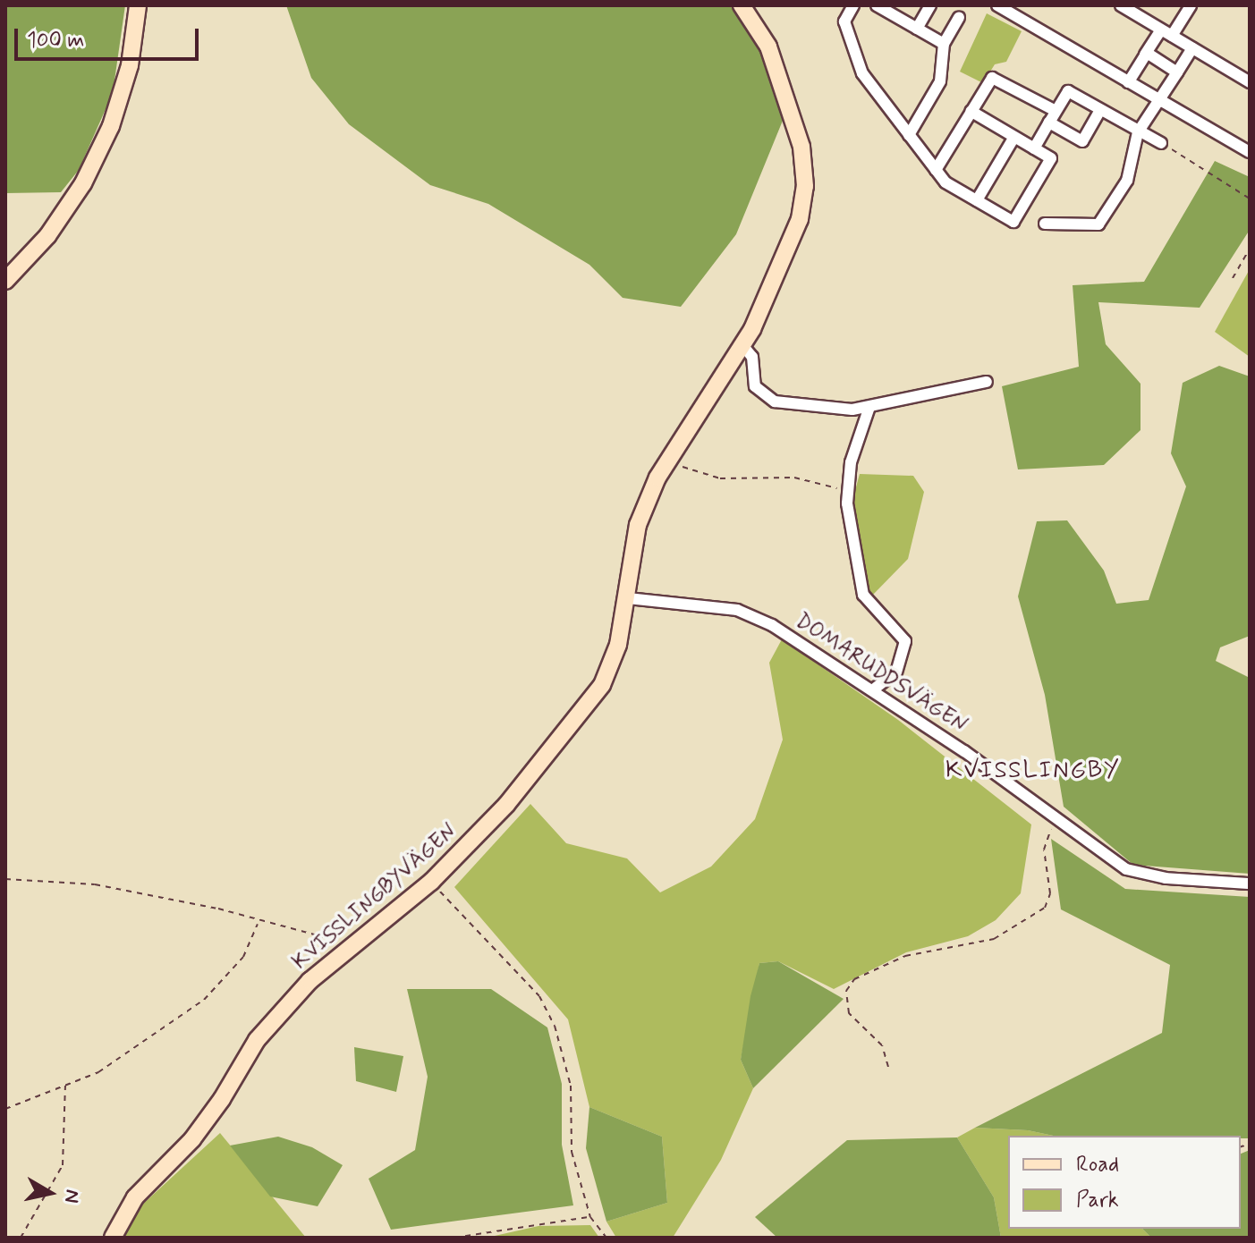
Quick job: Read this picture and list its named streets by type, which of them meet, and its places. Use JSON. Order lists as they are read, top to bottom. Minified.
{"streets":{"street":["DOMARUDDSVÄGEN","KVISSLINGBYVÄGEN"]},"crossings":[["DOMARUDDSVÄGEN","KVISSLINGBYVÄGEN"]],"districts":["KVISSLINGBY"],"legend":["Road","Park"],"scale_bar":"100 m","north":"right"}
